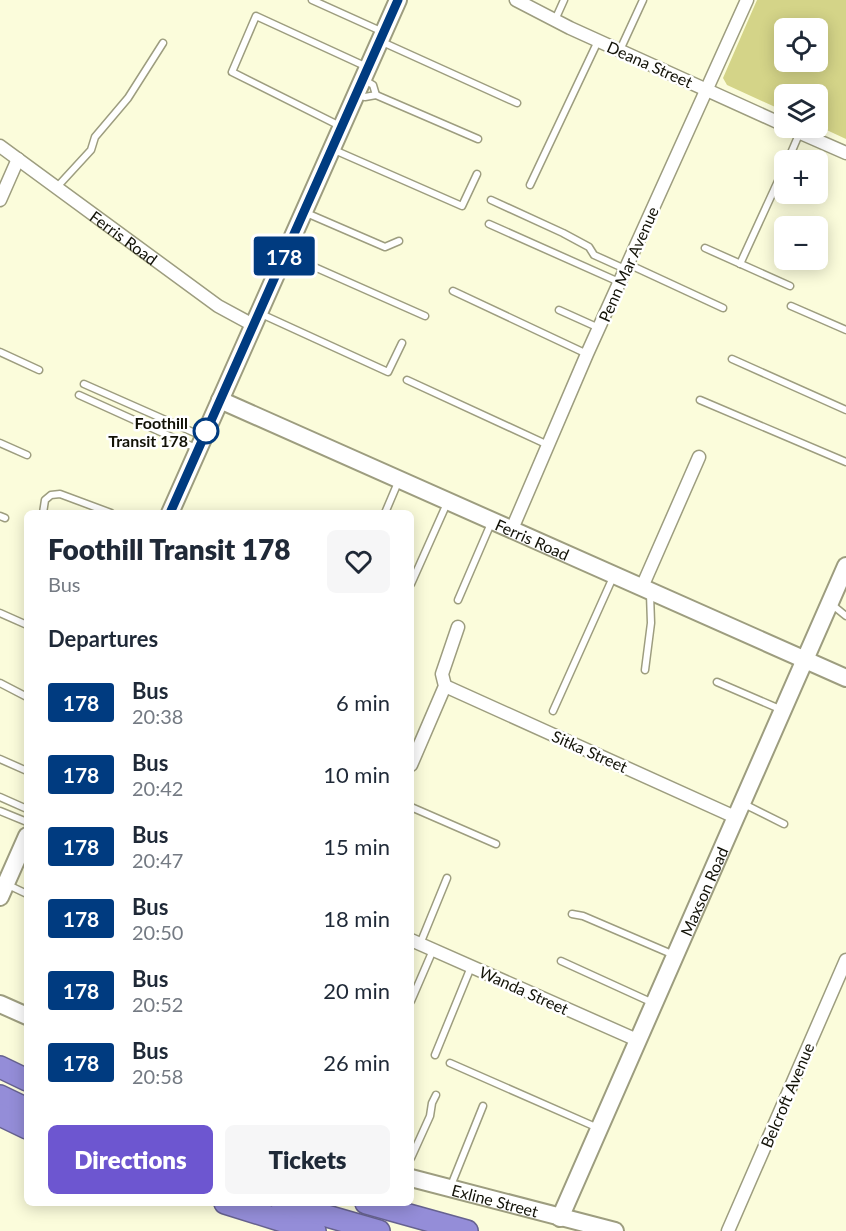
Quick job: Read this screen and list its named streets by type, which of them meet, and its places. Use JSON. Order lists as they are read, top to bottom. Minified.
{"streets":{"street":["Deana Street","Ferris Road","Penn Mar Avenue","Sitka Street","Maxson Road","Wanda Street","Belcroft Avenue","Exline Street"]},"crossings":[["Deana Street","Penn Mar Avenue"],["Ferris Road","Penn Mar Avenue"],["Ferris Road","Maxson Road"],["Sitka Street","Maxson Road"],["Maxson Road","Wanda Street"],["Maxson Road","Exline Street"]],"places":["Foothill Transit 178"],"lines":["bus line 178"],"page":{"on_map":"178","map_buttons":["+","−"],"heading":[["Foothill Transit 178","Bus"],"Departures"],"list":[{"mark":"178","name":"Bus","note":"20:38","value":"6 min"},{"mark":"178","name":"Bus","note":"20:42","value":"10 min"},{"mark":"178","name":"Bus","note":"20:47","value":"15 min"},{"mark":"178","name":"Bus","note":"20:50","value":"18 min"},{"mark":"178","name":"Bus","note":"20:52","value":"20 min"},{"mark":"178","name":"Bus","note":"20:58","value":"26 min"}],"buttons":["Directions","Tickets"]}}
